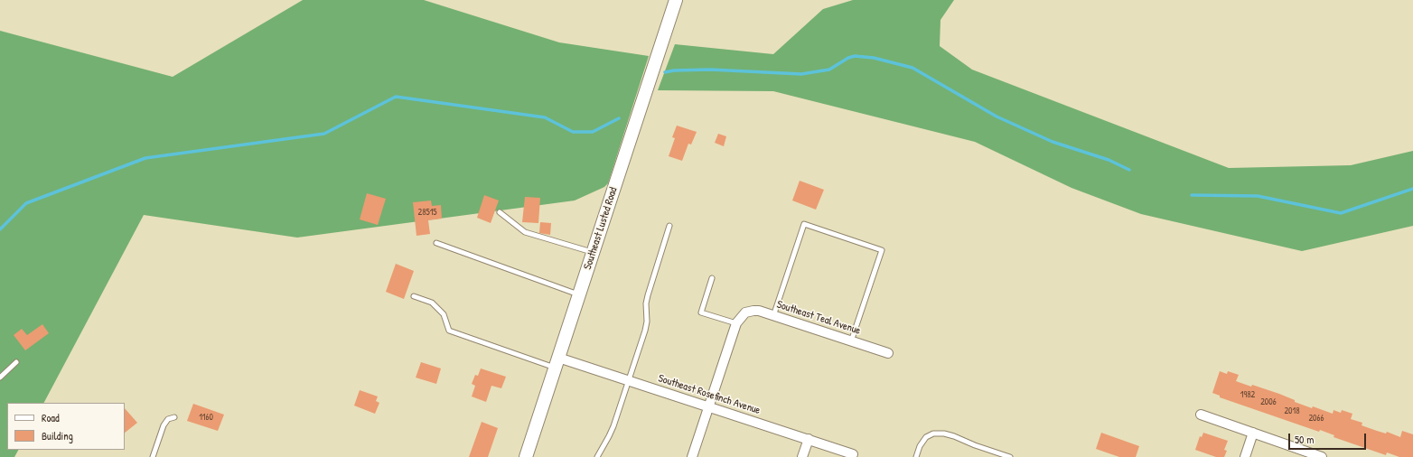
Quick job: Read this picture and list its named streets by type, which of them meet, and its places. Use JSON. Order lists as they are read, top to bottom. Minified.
{"streets":{"main road":["Southeast Lusted Road"],"street":["Southeast Teal Avenue","Southeast Rosefinch Avenue"]},"crossings":[["Southeast Lusted Road","Southeast Rosefinch Avenue"]],"house_numbers":["28515","1982","2006","2018","1160","2066"],"legend":["Road","Building"],"scale_bar":"50 m"}
